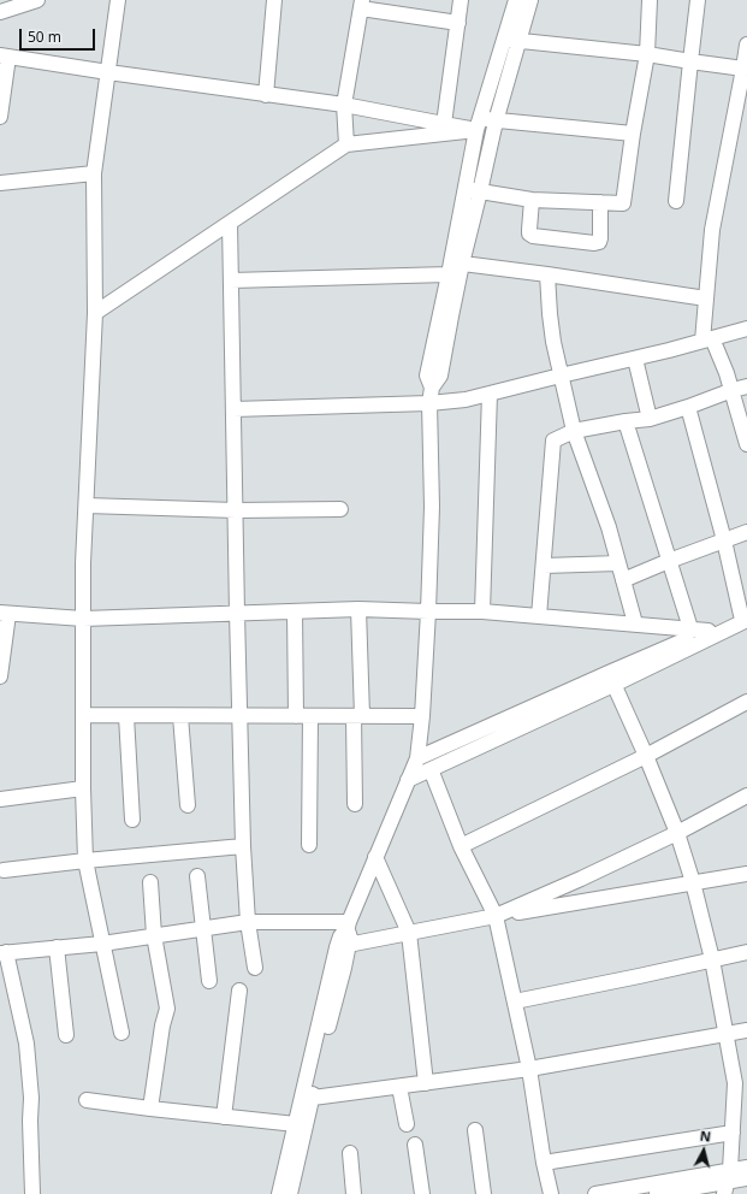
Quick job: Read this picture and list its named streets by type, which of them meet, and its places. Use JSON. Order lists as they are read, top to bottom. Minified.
{"scale_bar":"50 m","north":"top"}
